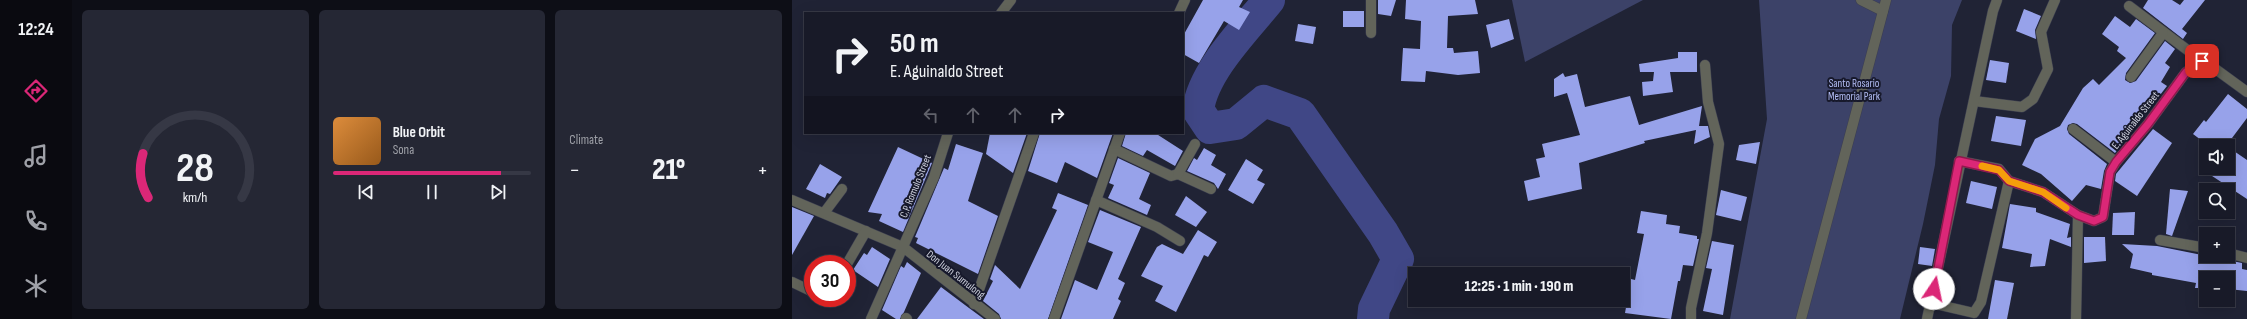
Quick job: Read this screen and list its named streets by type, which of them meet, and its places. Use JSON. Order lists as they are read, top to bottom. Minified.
{"streets":{"street":["E. Aguinaldo Street","C.P. Romulo Street","Don Juan Sumulong"]},"crossings":[["C.P. Romulo Street","Don Juan Sumulong"]],"parks":["Santo Rosario Memorial Park"],"page":{"tabs":"12:24","tile":"Climate","turn":["50 m","E. Aguinaldo Street"],"song":["Blue Orbit","Sona"],"map_buttons":["+","−"],"heat":["−","21°","+"],"limit":"30","trip":"12:25 · 1 min · 190 m","gauge":["28","km/h"]}}
